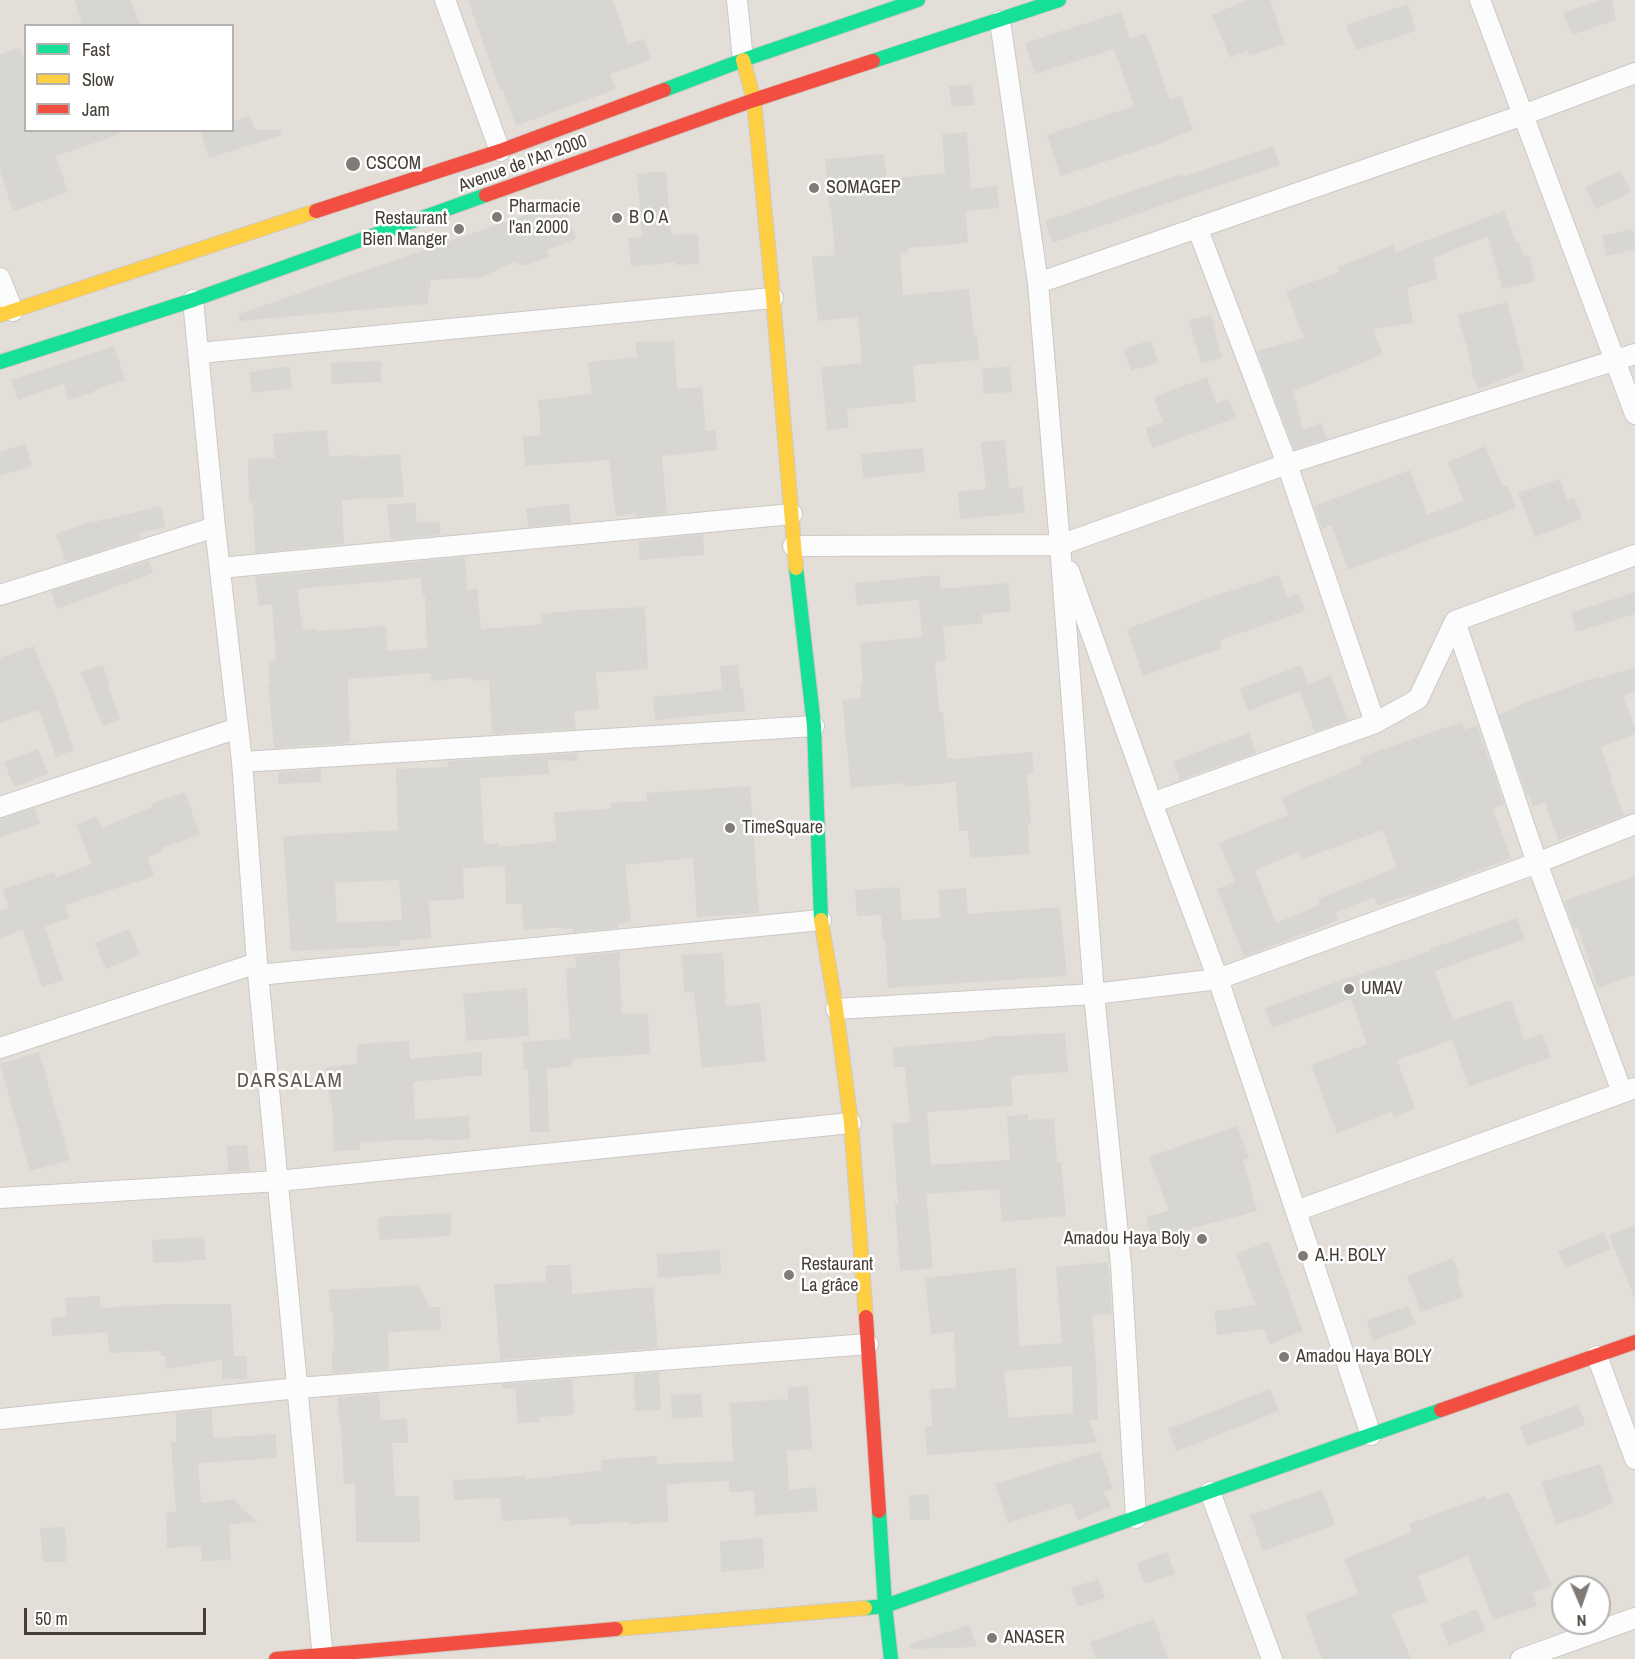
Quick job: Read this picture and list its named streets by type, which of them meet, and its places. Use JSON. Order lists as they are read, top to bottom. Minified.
{"streets":{"street":["Avenue de l'An 2000"]},"districts":["DARSALAM"],"places":["CSCOM","SOMAGEP","Pharmacie l'an 2000","B O A","Restaurant Bien Manger","TimeSquare","UMAV","Amadou Haya Boly","A.H. BOLY","Restaurant La grâce","Amadou Haya BOLY","ANASER"],"legend":["Fast","Slow","Jam"],"scale_bar":"50 m","north":"bottom"}
